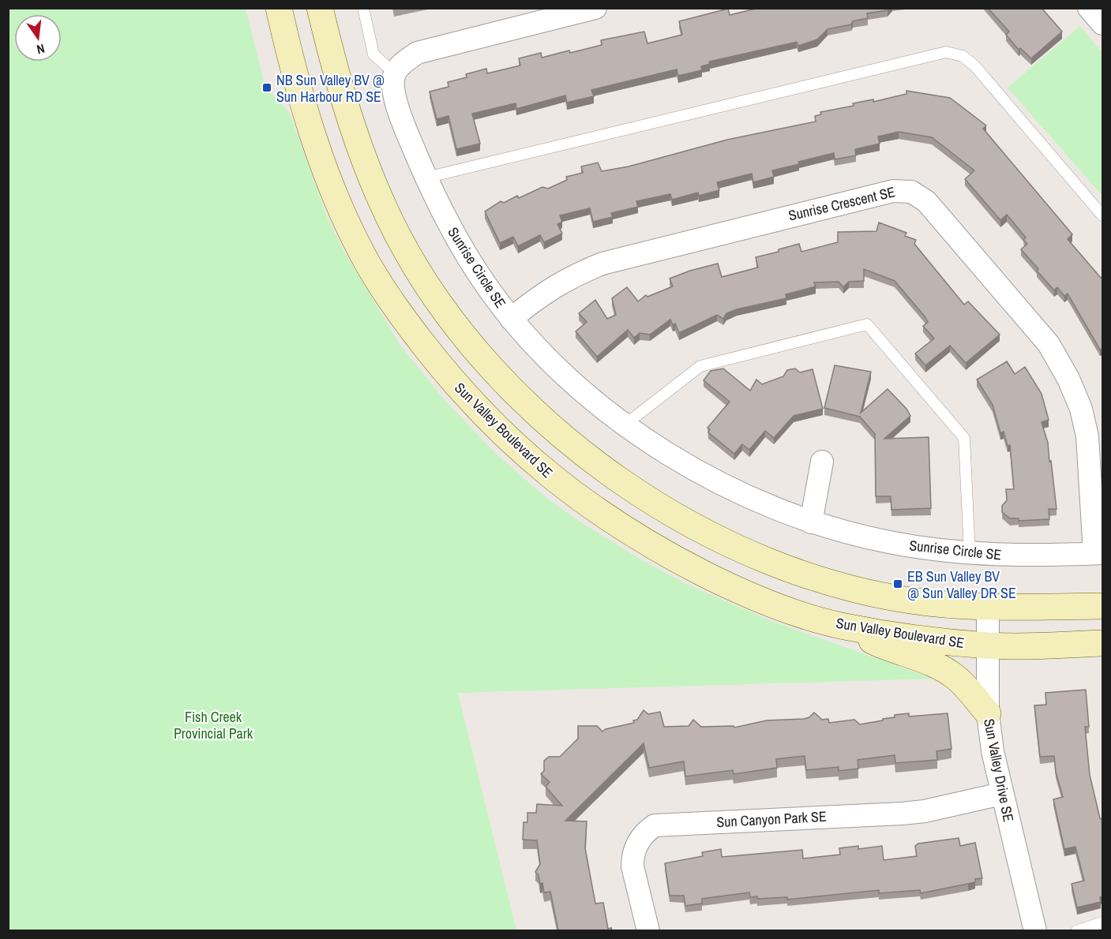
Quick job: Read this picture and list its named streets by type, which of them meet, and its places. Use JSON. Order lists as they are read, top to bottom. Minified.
{"streets":{"main road":["Sun Valley Boulevard SE"],"street":["Sunrise Crescent SE","Sunrise Circle SE","Sun Valley Drive SE","Sun Canyon Park SE"]},"crossings":[["Sunrise Crescent SE","Sunrise Circle SE"],["Sun Valley Boulevard SE","Sun Valley Drive SE"],["Sun Valley Drive SE","Sun Canyon Park SE"]],"parks":["Fish Creek Provincial Park"],"places":{"transit":["NB Sun Valley BV @ Sun Harbour RD SE","EB Sun Valley BV @ Sun Valley DR SE"]},"north":"bottom"}
